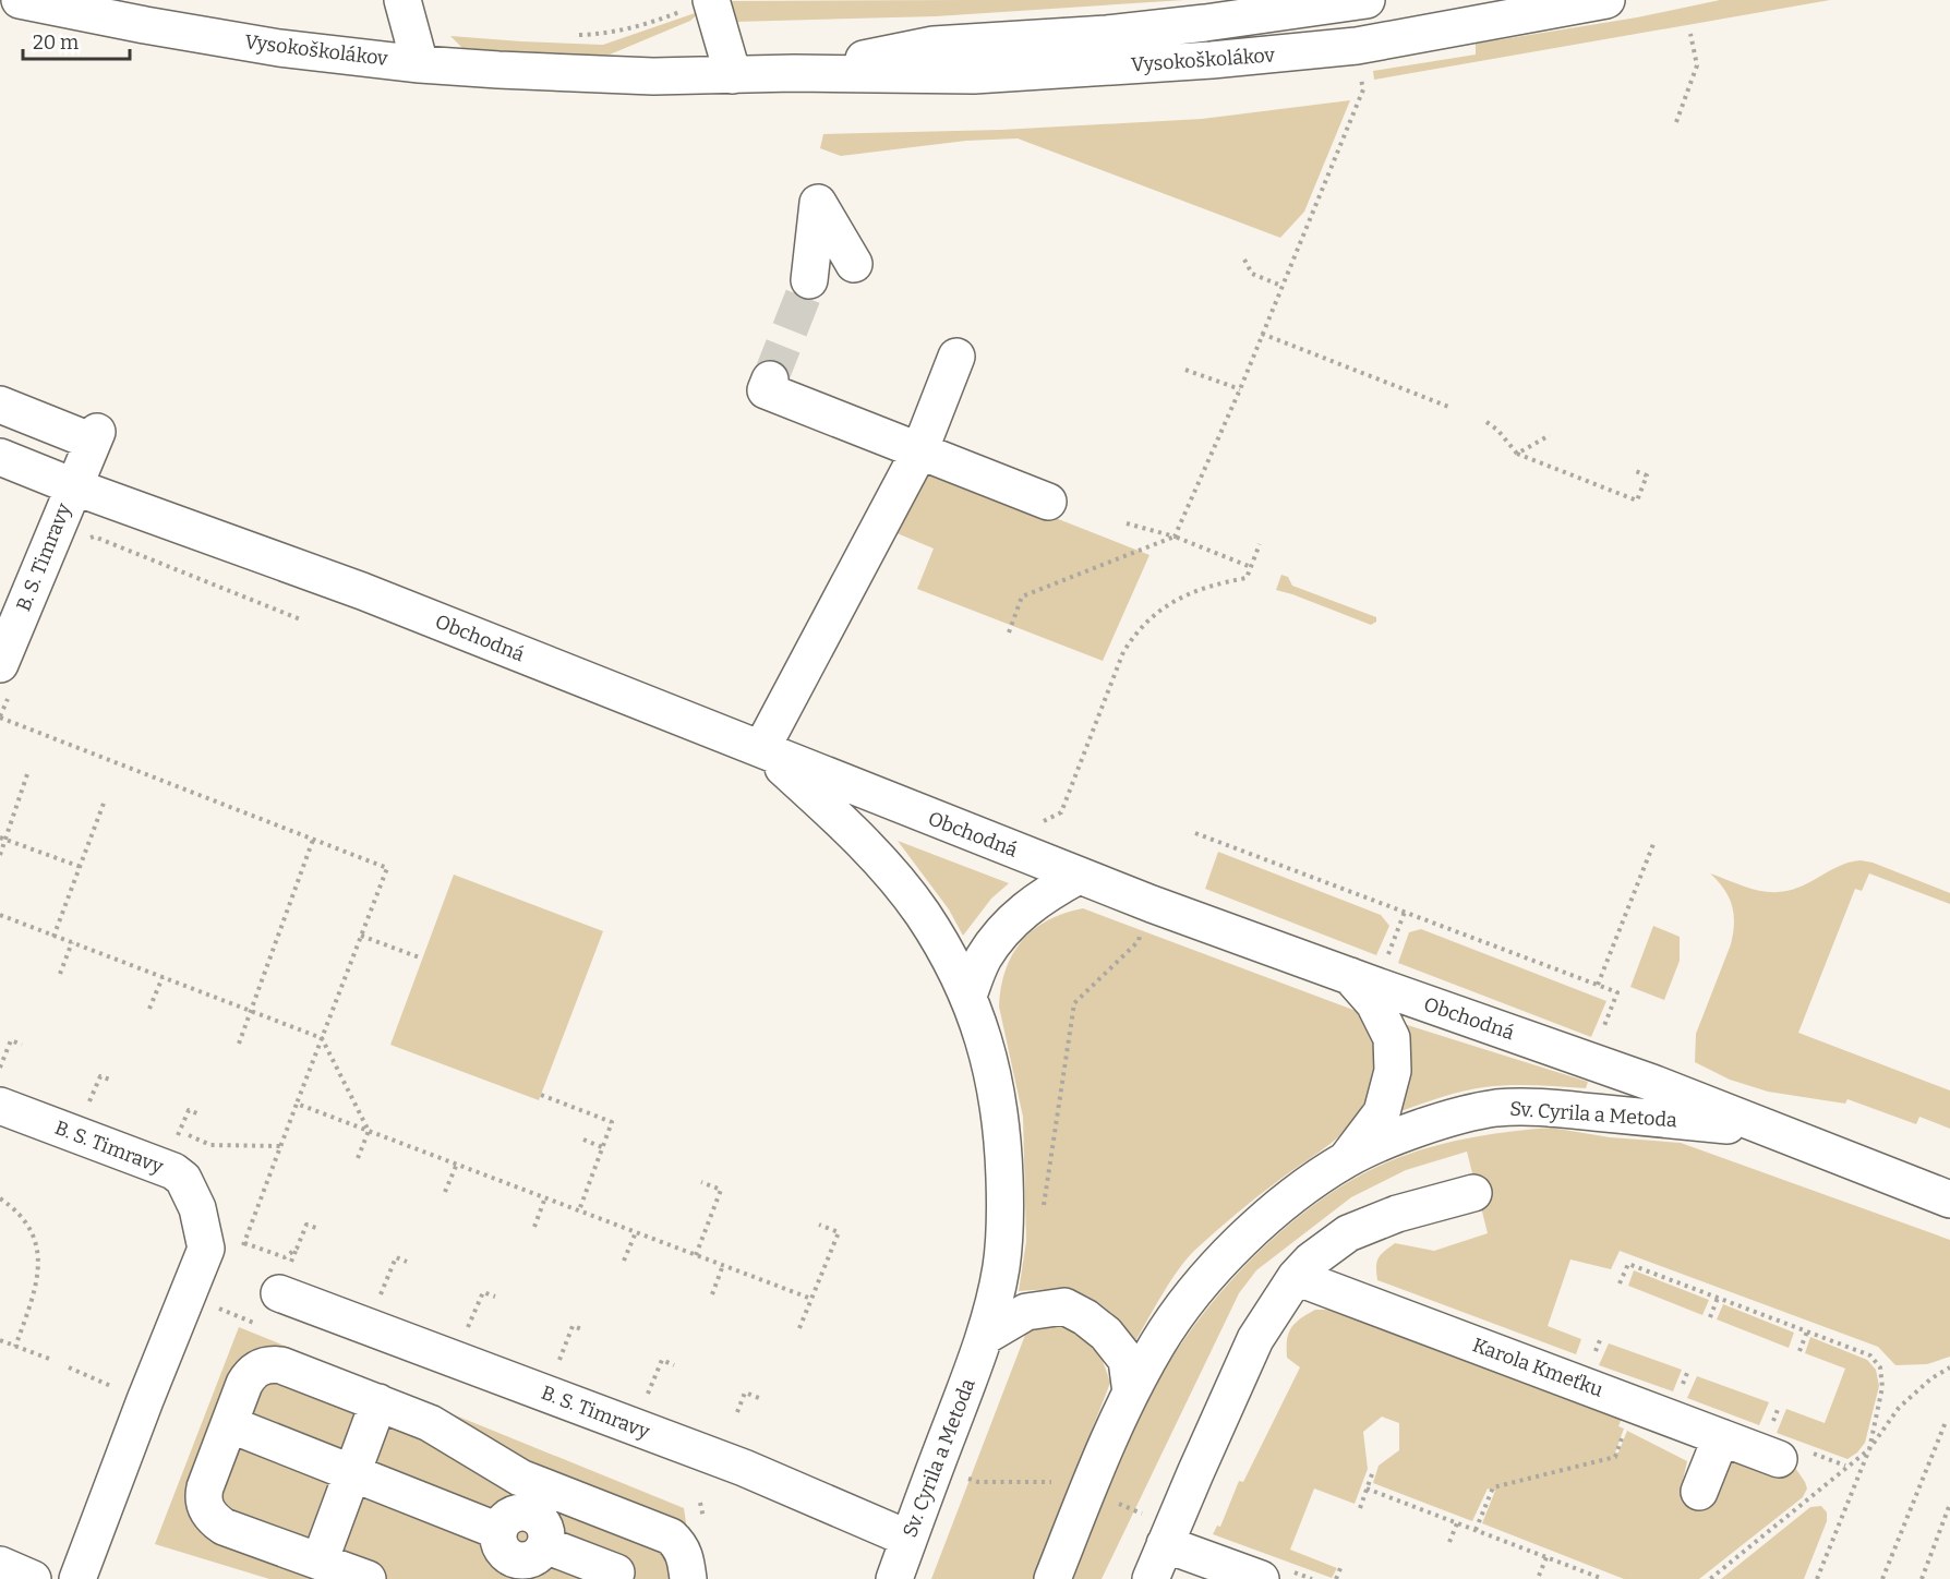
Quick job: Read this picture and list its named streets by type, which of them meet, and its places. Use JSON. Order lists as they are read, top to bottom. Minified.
{"streets":{"street":["Vysokoškolákov","B. S. Timravy","Obchodná","Sv. Cyrila a Metoda","Karola Kmeťku"]},"crossings":[["B. S. Timravy","Obchodná"],["B. S. Timravy","Sv. Cyrila a Metoda"],["Obchodná","Sv. Cyrila a Metoda"]],"scale_bar":"20 m"}
